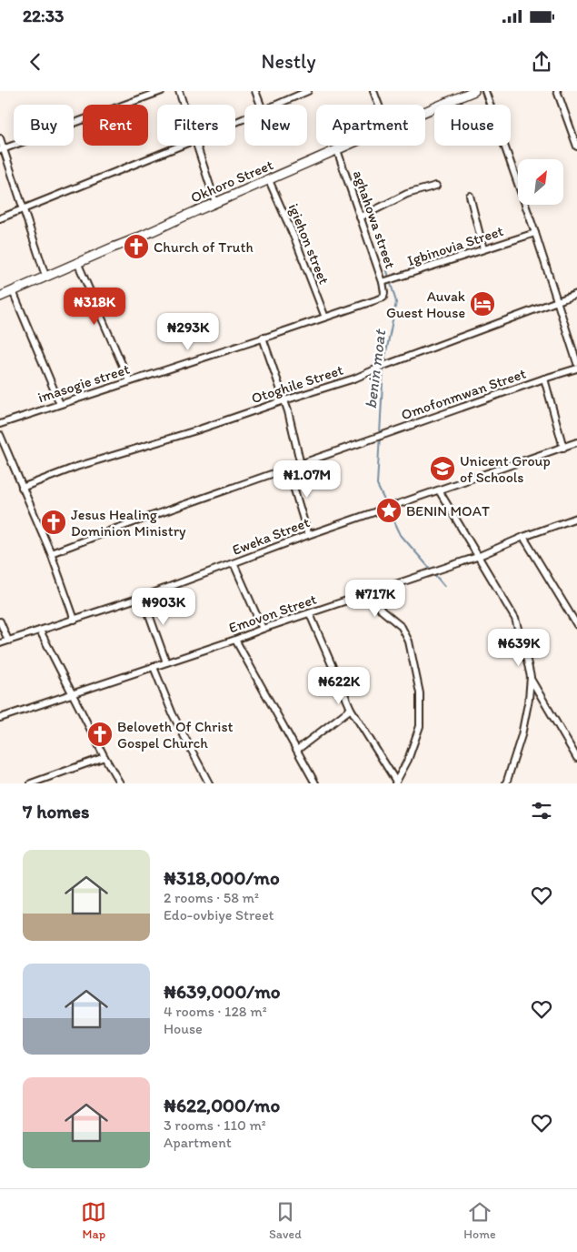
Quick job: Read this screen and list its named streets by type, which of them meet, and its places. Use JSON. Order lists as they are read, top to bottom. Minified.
{"streets":{"street":["Okhoro Street","aghahowa street","igiehon street","Igbinovia Street","imasogie street","Otoghile Street","Omofonmwan Street","Eweka Street","Emovon Street"]},"crossings":[["Okhoro Street","aghahowa street"],["Okhoro Street","igiehon street"],["aghahowa street","Igbinovia Street"],["aghahowa street","imasogie street"],["igiehon street","imasogie street"]],"water":["benin moat"],"places":{"church":["Church of Truth","Jesus Healing Dominion Ministry","Beloveth Of Christ Gospel Church"],"hotel":["Auvak Guest House"],"school or university":["Unicent Group of Schools"],"place":["BENIN MOAT"]},"north":"top right","page":{"status":"22:33","header":"Nestly","chip":["Buy","Rent","Filters","New","Apartment","House"],"price":["₦318K","₦293K","₦1.07M","₦717K","₦903K","₦639K","₦622K"],"heading":"7 homes","list":[{"name":"₦318,000/mo","note":"2 rooms · 58 m² · Edo-ovbiye Street"},{"name":"₦639,000/mo","note":"4 rooms · 128 m² · House"},{"name":"₦622,000/mo","note":"3 rooms · 110 m² · Apartment"}],"tabs":["Map","Saved","Home"]}}
